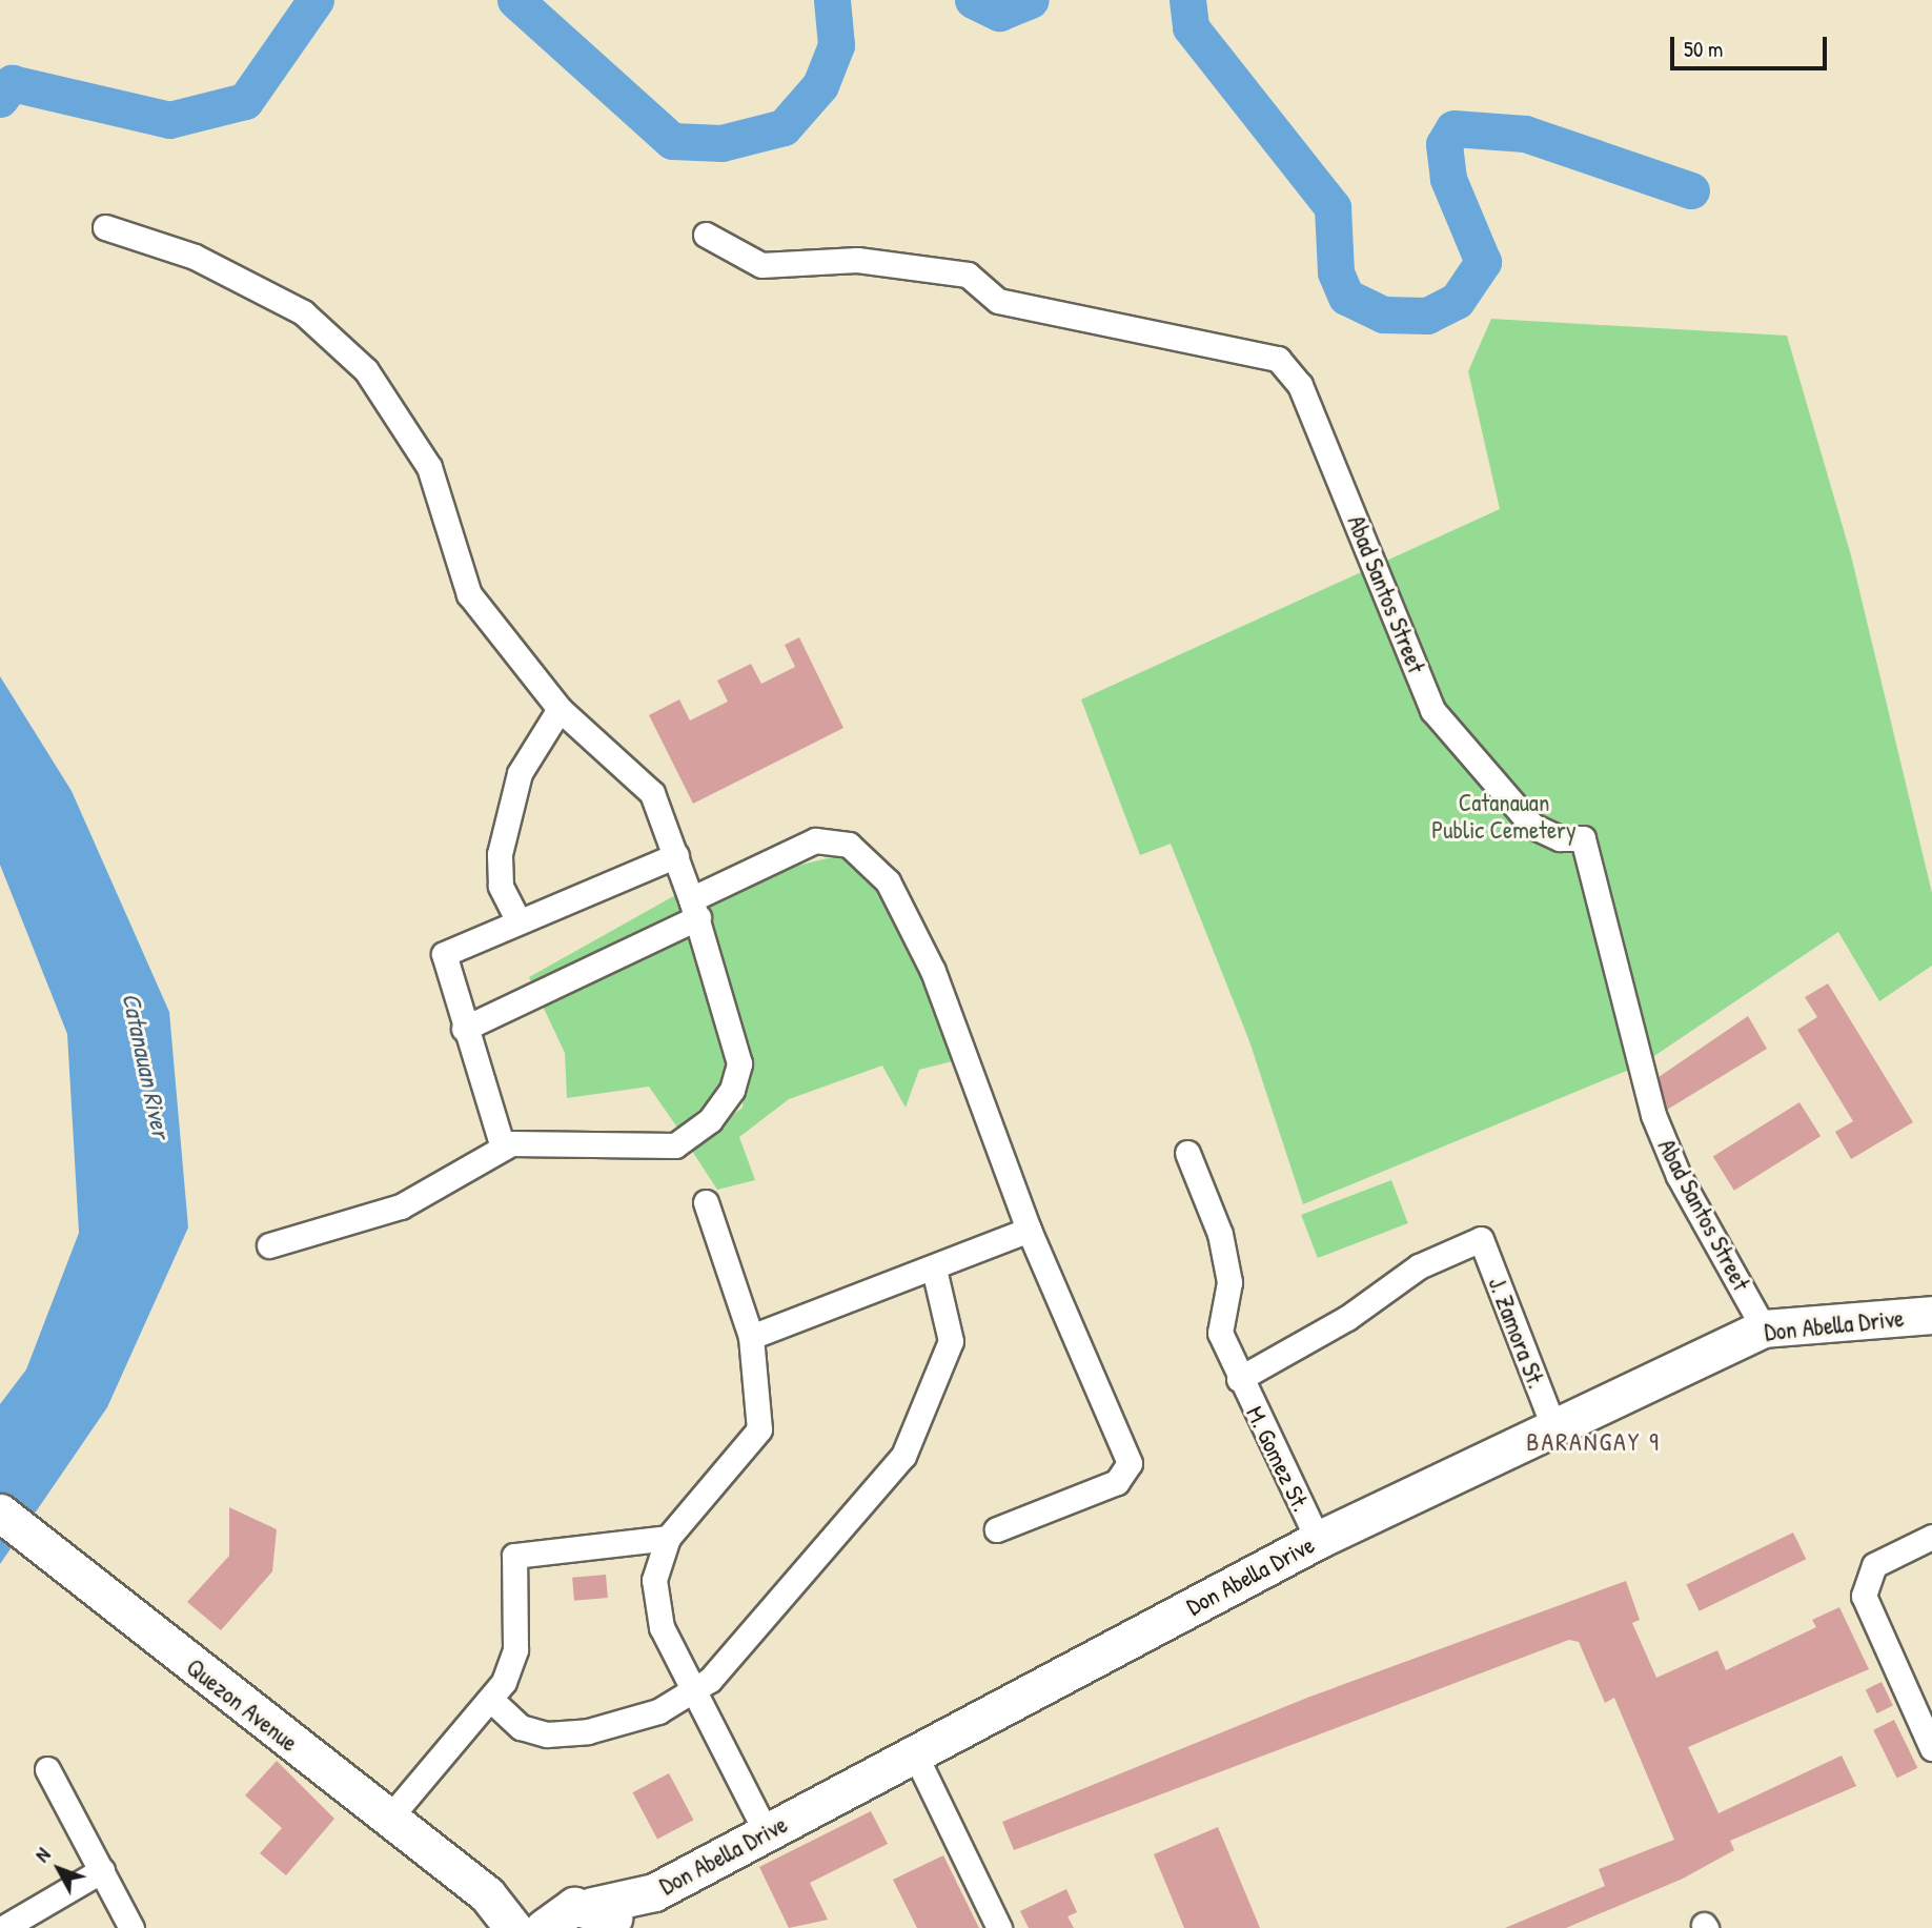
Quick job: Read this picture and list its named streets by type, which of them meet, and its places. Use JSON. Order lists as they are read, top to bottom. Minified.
{"streets":{"main road":["Don Abella Drive","Quezon Avenue"],"street":["Abad Santos Street","J. Zamora St.","M. Gomez St."]},"crossings":[["Abad Santos Street","Don Abella Drive"],["Don Abella Drive","J. Zamora St."],["Don Abella Drive","M. Gomez St."],["Don Abella Drive","Quezon Avenue"],["J. Zamora St.","M. Gomez St."]],"districts":["BARANGAY 9"],"water":["Catanauan River"],"parks":["Catanauan Public Cemetery"],"scale_bar":"50 m","north":"top left"}
